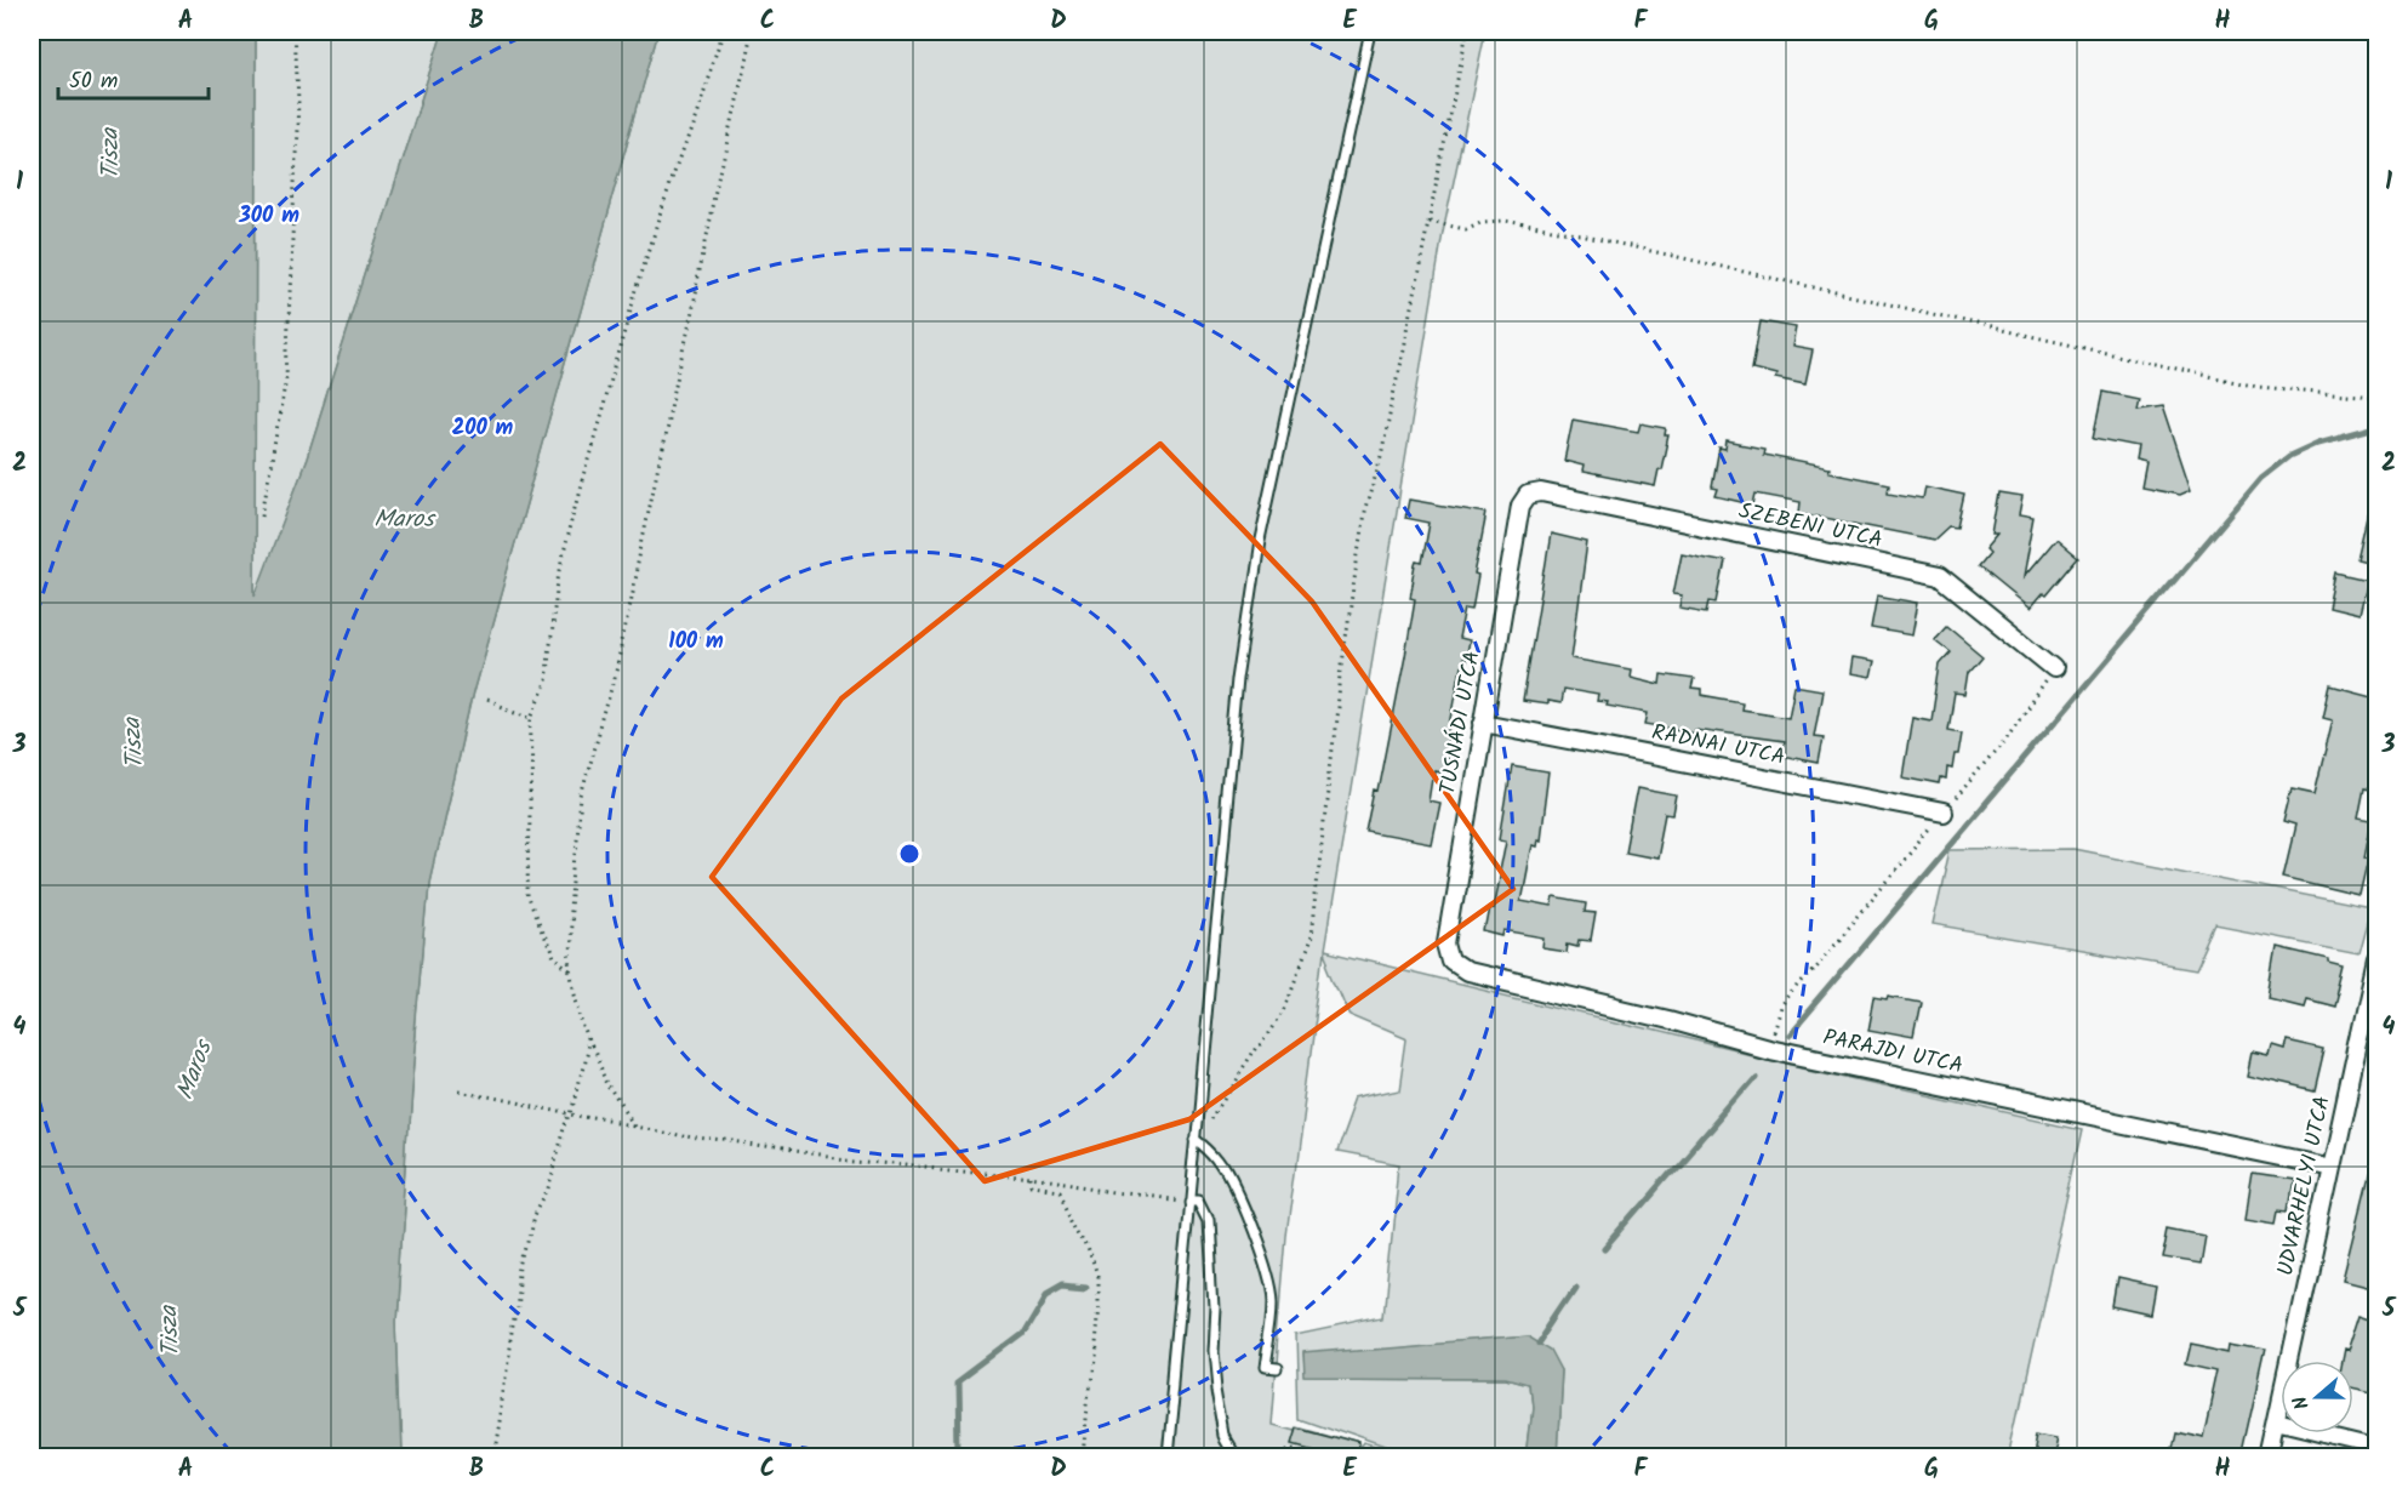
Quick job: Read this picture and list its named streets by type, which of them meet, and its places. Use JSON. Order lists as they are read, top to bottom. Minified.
{"streets":{"street":["SZEBENI UTCA","TUSNÁDI UTCA","RADNAI UTCA","PARAJDI UTCA","UDVARHELYI UTCA"]},"crossings":[["SZEBENI UTCA","TUSNÁDI UTCA"],["TUSNÁDI UTCA","RADNAI UTCA"],["TUSNÁDI UTCA","PARAJDI UTCA"],["PARAJDI UTCA","UDVARHELYI UTCA"]],"water":["Tisza","Maros"],"scale_bar":"50 m","north":"left","grid":{"columns":["A","B","C","D","E","F","G","H"],"rows":["1","2","3","4","5"]},"rings":["300 m","200 m","100 m"]}
